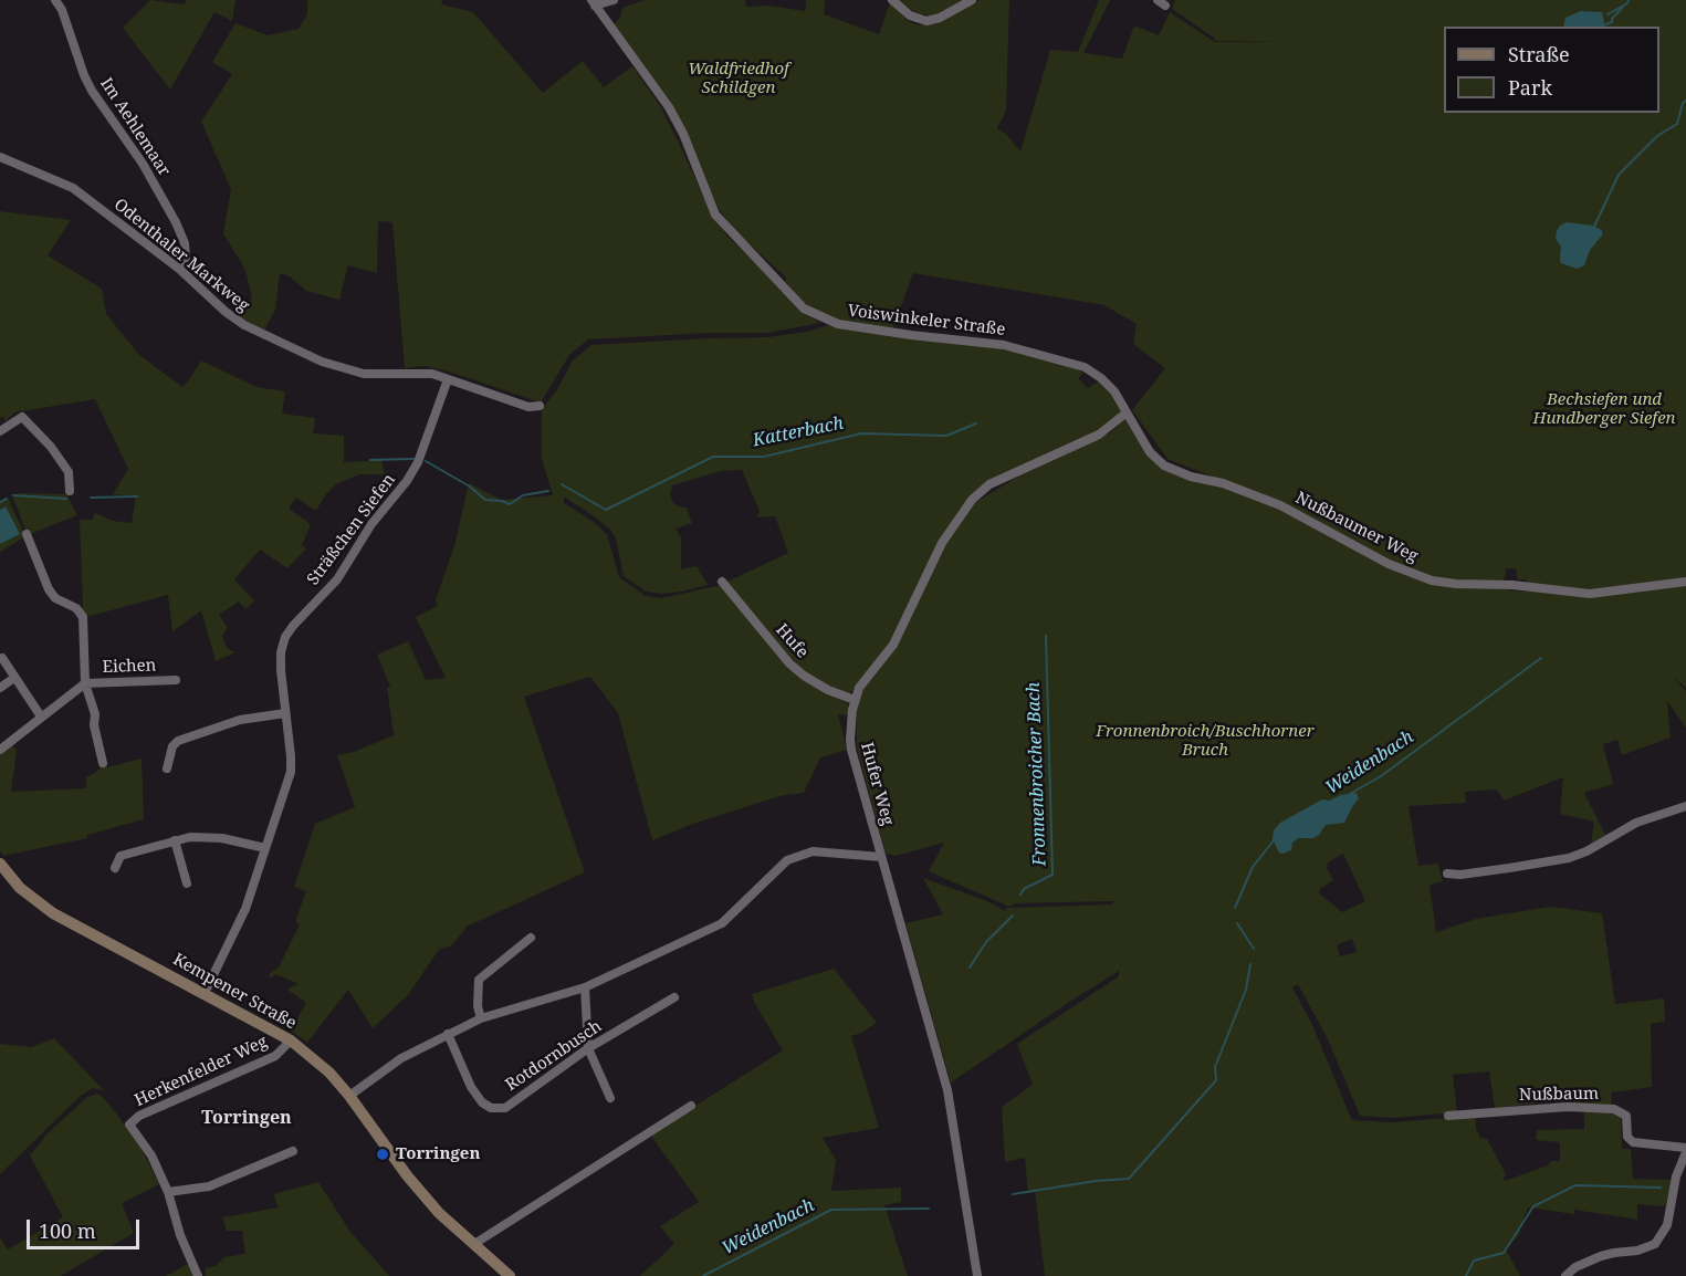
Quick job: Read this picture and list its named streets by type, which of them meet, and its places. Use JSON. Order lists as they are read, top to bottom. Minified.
{"streets":{"main road":["Kempener Straße"],"street":["Im Aehlemaar","Odenthaler Markweg","Voiswinkeler Straße","Nußbaumer Weg","Sträßchen Siefen","Hufe","Eichen","Hufer Weg","Rotdornbusch","Herkenfelder Weg","Nußbaum"]},"crossings":[["Im Aehlemaar","Odenthaler Markweg"],["Odenthaler Markweg","Sträßchen Siefen"],["Voiswinkeler Straße","Nußbaumer Weg"],["Voiswinkeler Straße","Hufer Weg"],["Nußbaumer Weg","Hufer Weg"],["Sträßchen Siefen","Kempener Straße"],["Hufe","Hufer Weg"],["Kempener Straße","Herkenfelder Weg"]],"districts":["Torringen"],"water":["Katterbach","Weidenbach","Fronnenbroicher Bach"],"parks":["Waldfriedhof Schildgen","Bechsiefen und Hundberger Siefen","Fronnenbroich/Buschhorner Bruch"],"places":["Torringen"],"legend":["Straße","Park"],"scale_bar":"100 m"}
